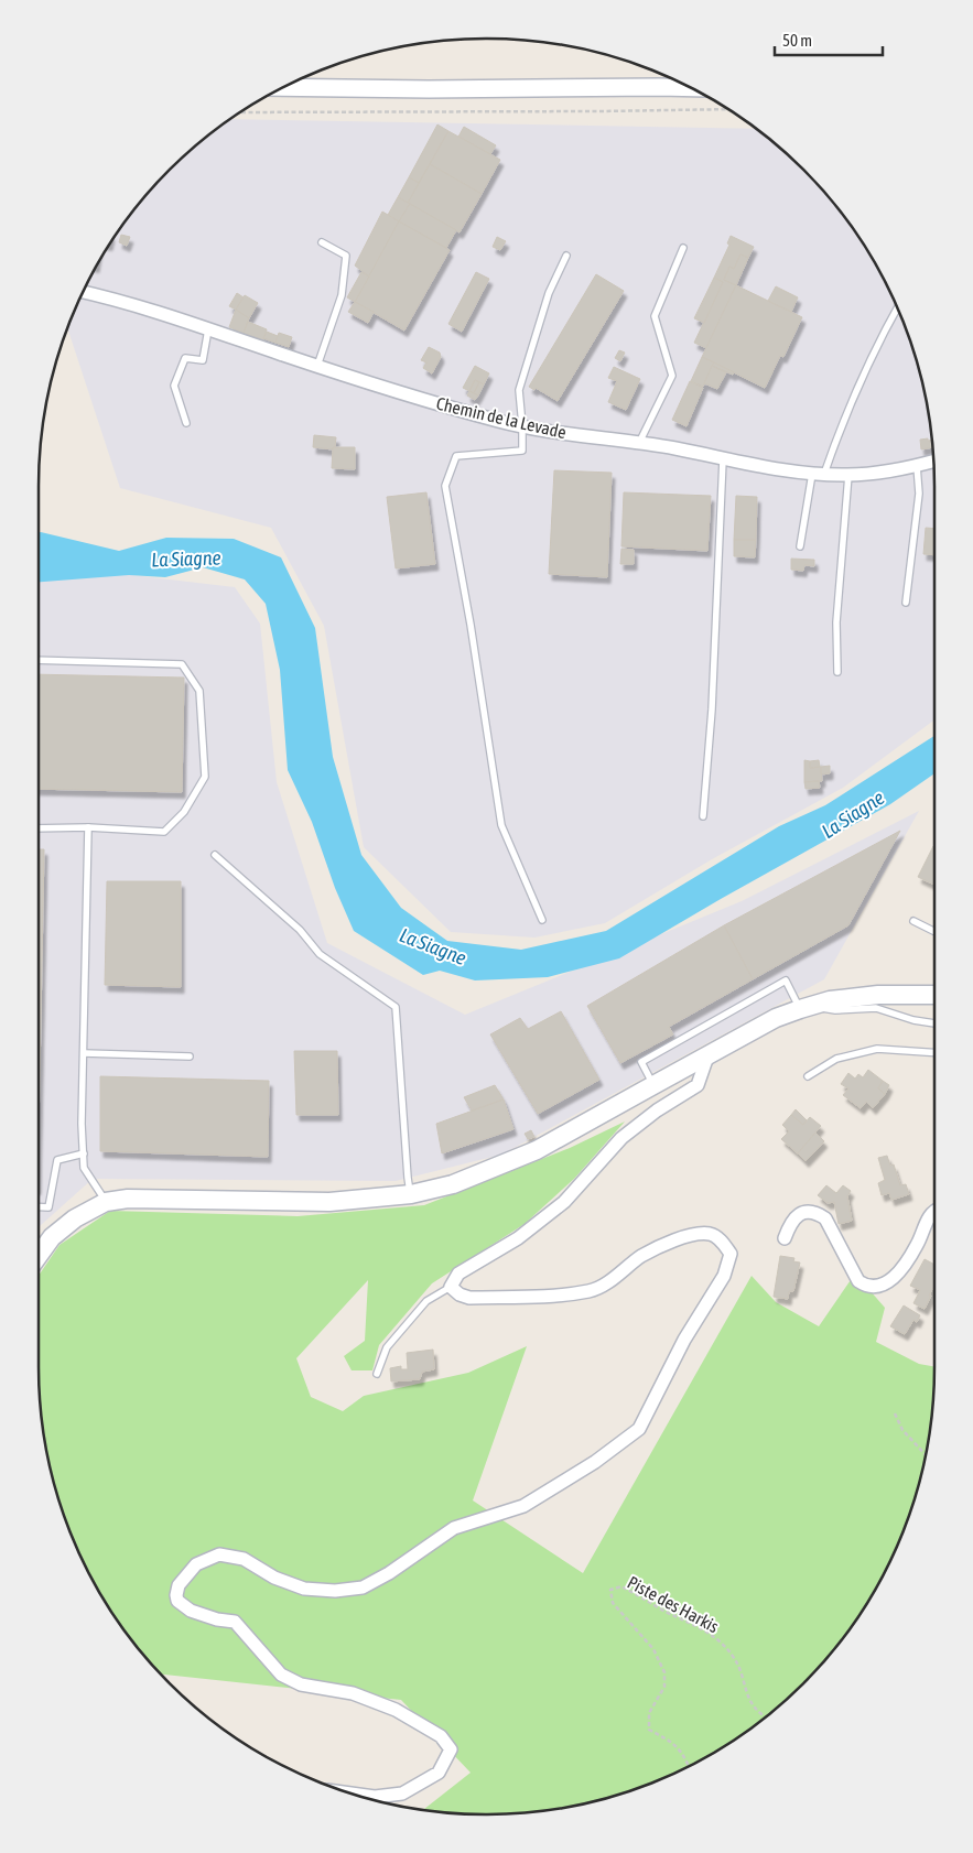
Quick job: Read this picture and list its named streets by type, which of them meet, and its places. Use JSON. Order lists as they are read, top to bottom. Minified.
{"streets":{"street":["Chemin de la Levade"],"path":["Piste des Harkis"]},"water":["La Siagne"],"scale_bar":"50 m"}
